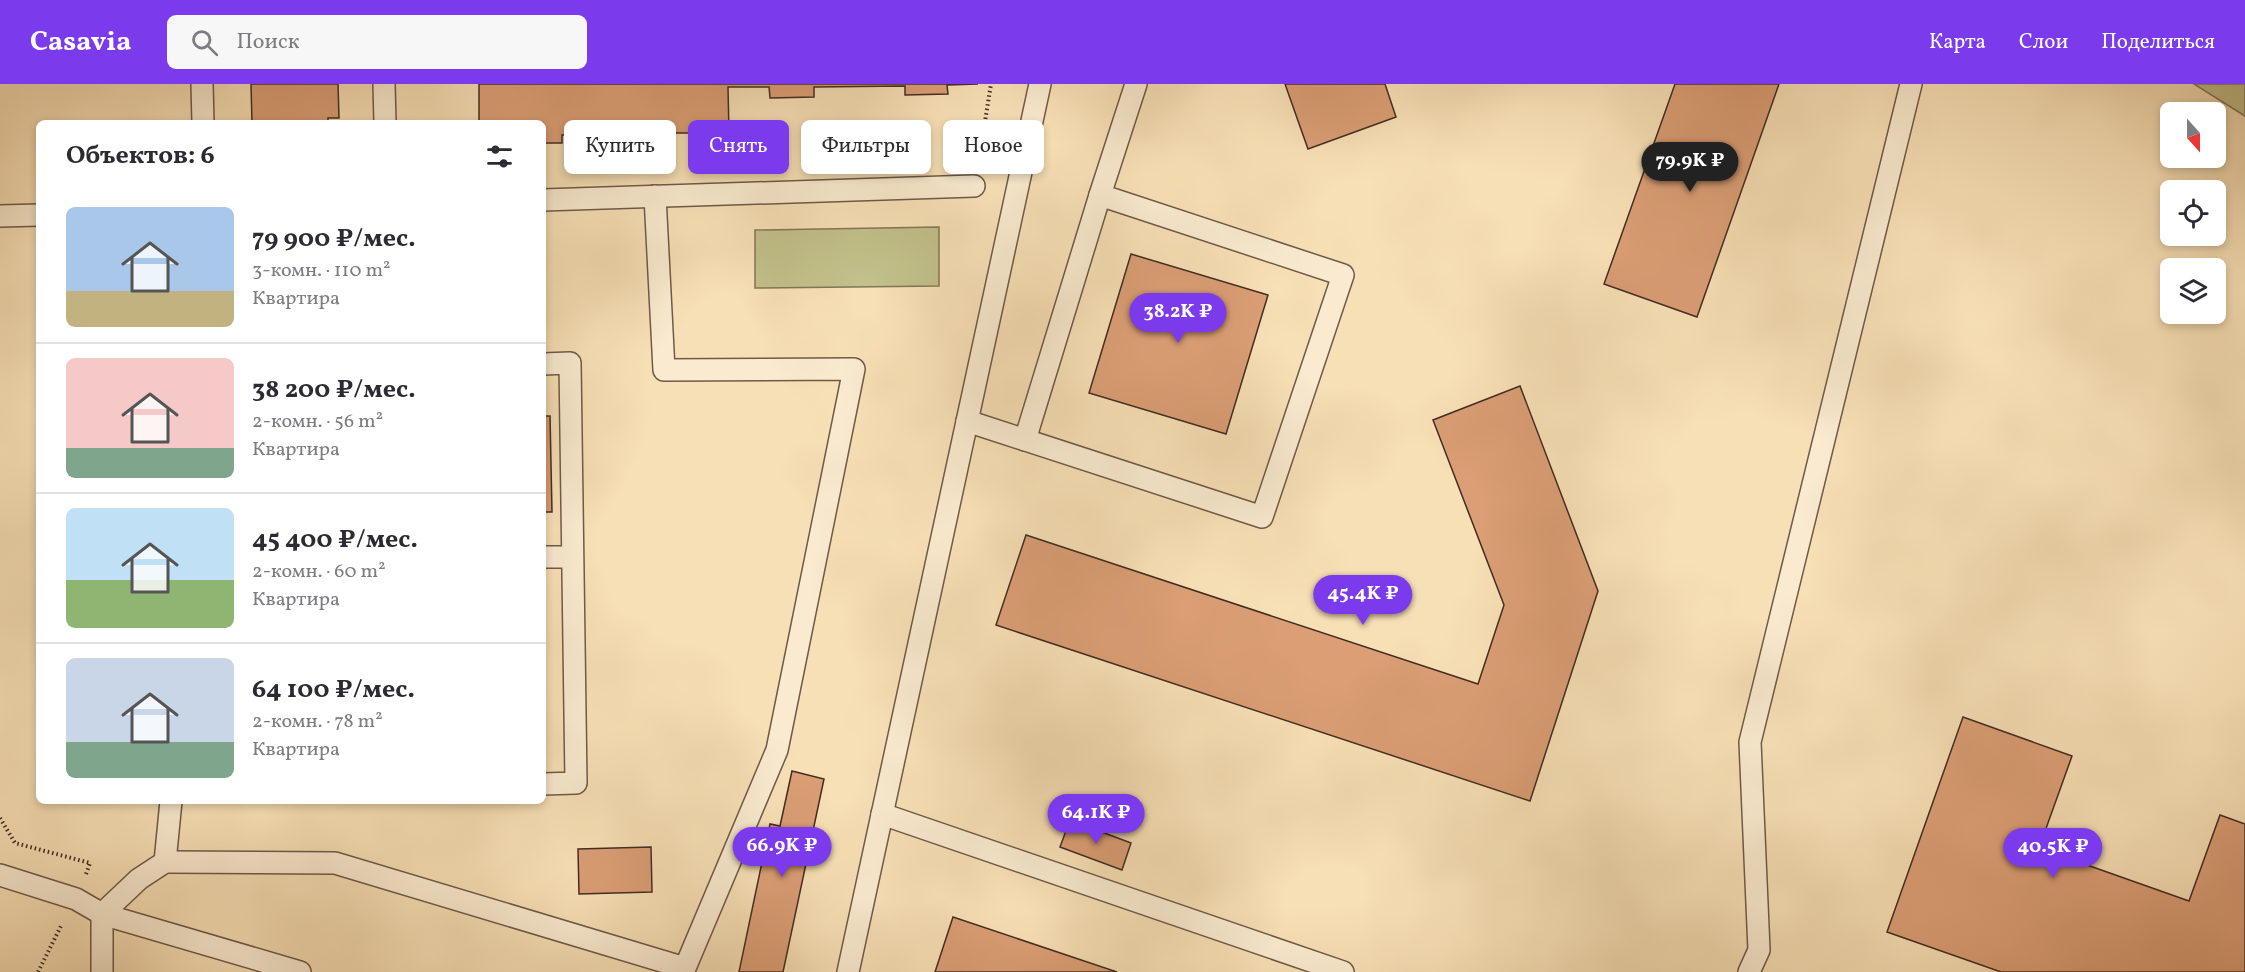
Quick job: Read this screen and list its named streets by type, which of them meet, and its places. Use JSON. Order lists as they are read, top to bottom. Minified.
{"north":"bottom","page":{"header":"Casavia","search":"Поиск","nav":["Карта","Слои","Поделиться"],"chip":["Купить","Снять","Фильтры","Новое"],"heading":"Объектов: 6","price":["79.9K ₽","38.2K ₽","45.4K ₽","64.1K ₽","66.9K ₽","40.5K ₽"],"list":[{"name":"79 900 ₽/мес.","note":"3-комн. · 110 m² · Квартира"},{"name":"38 200 ₽/мес.","note":"2-комн. · 56 m² · Квартира"},{"name":"45 400 ₽/мес.","note":"2-комн. · 60 m² · Квартира"},{"name":"64 100 ₽/мес.","note":"2-комн. · 78 m² · Квартира"}]}}
